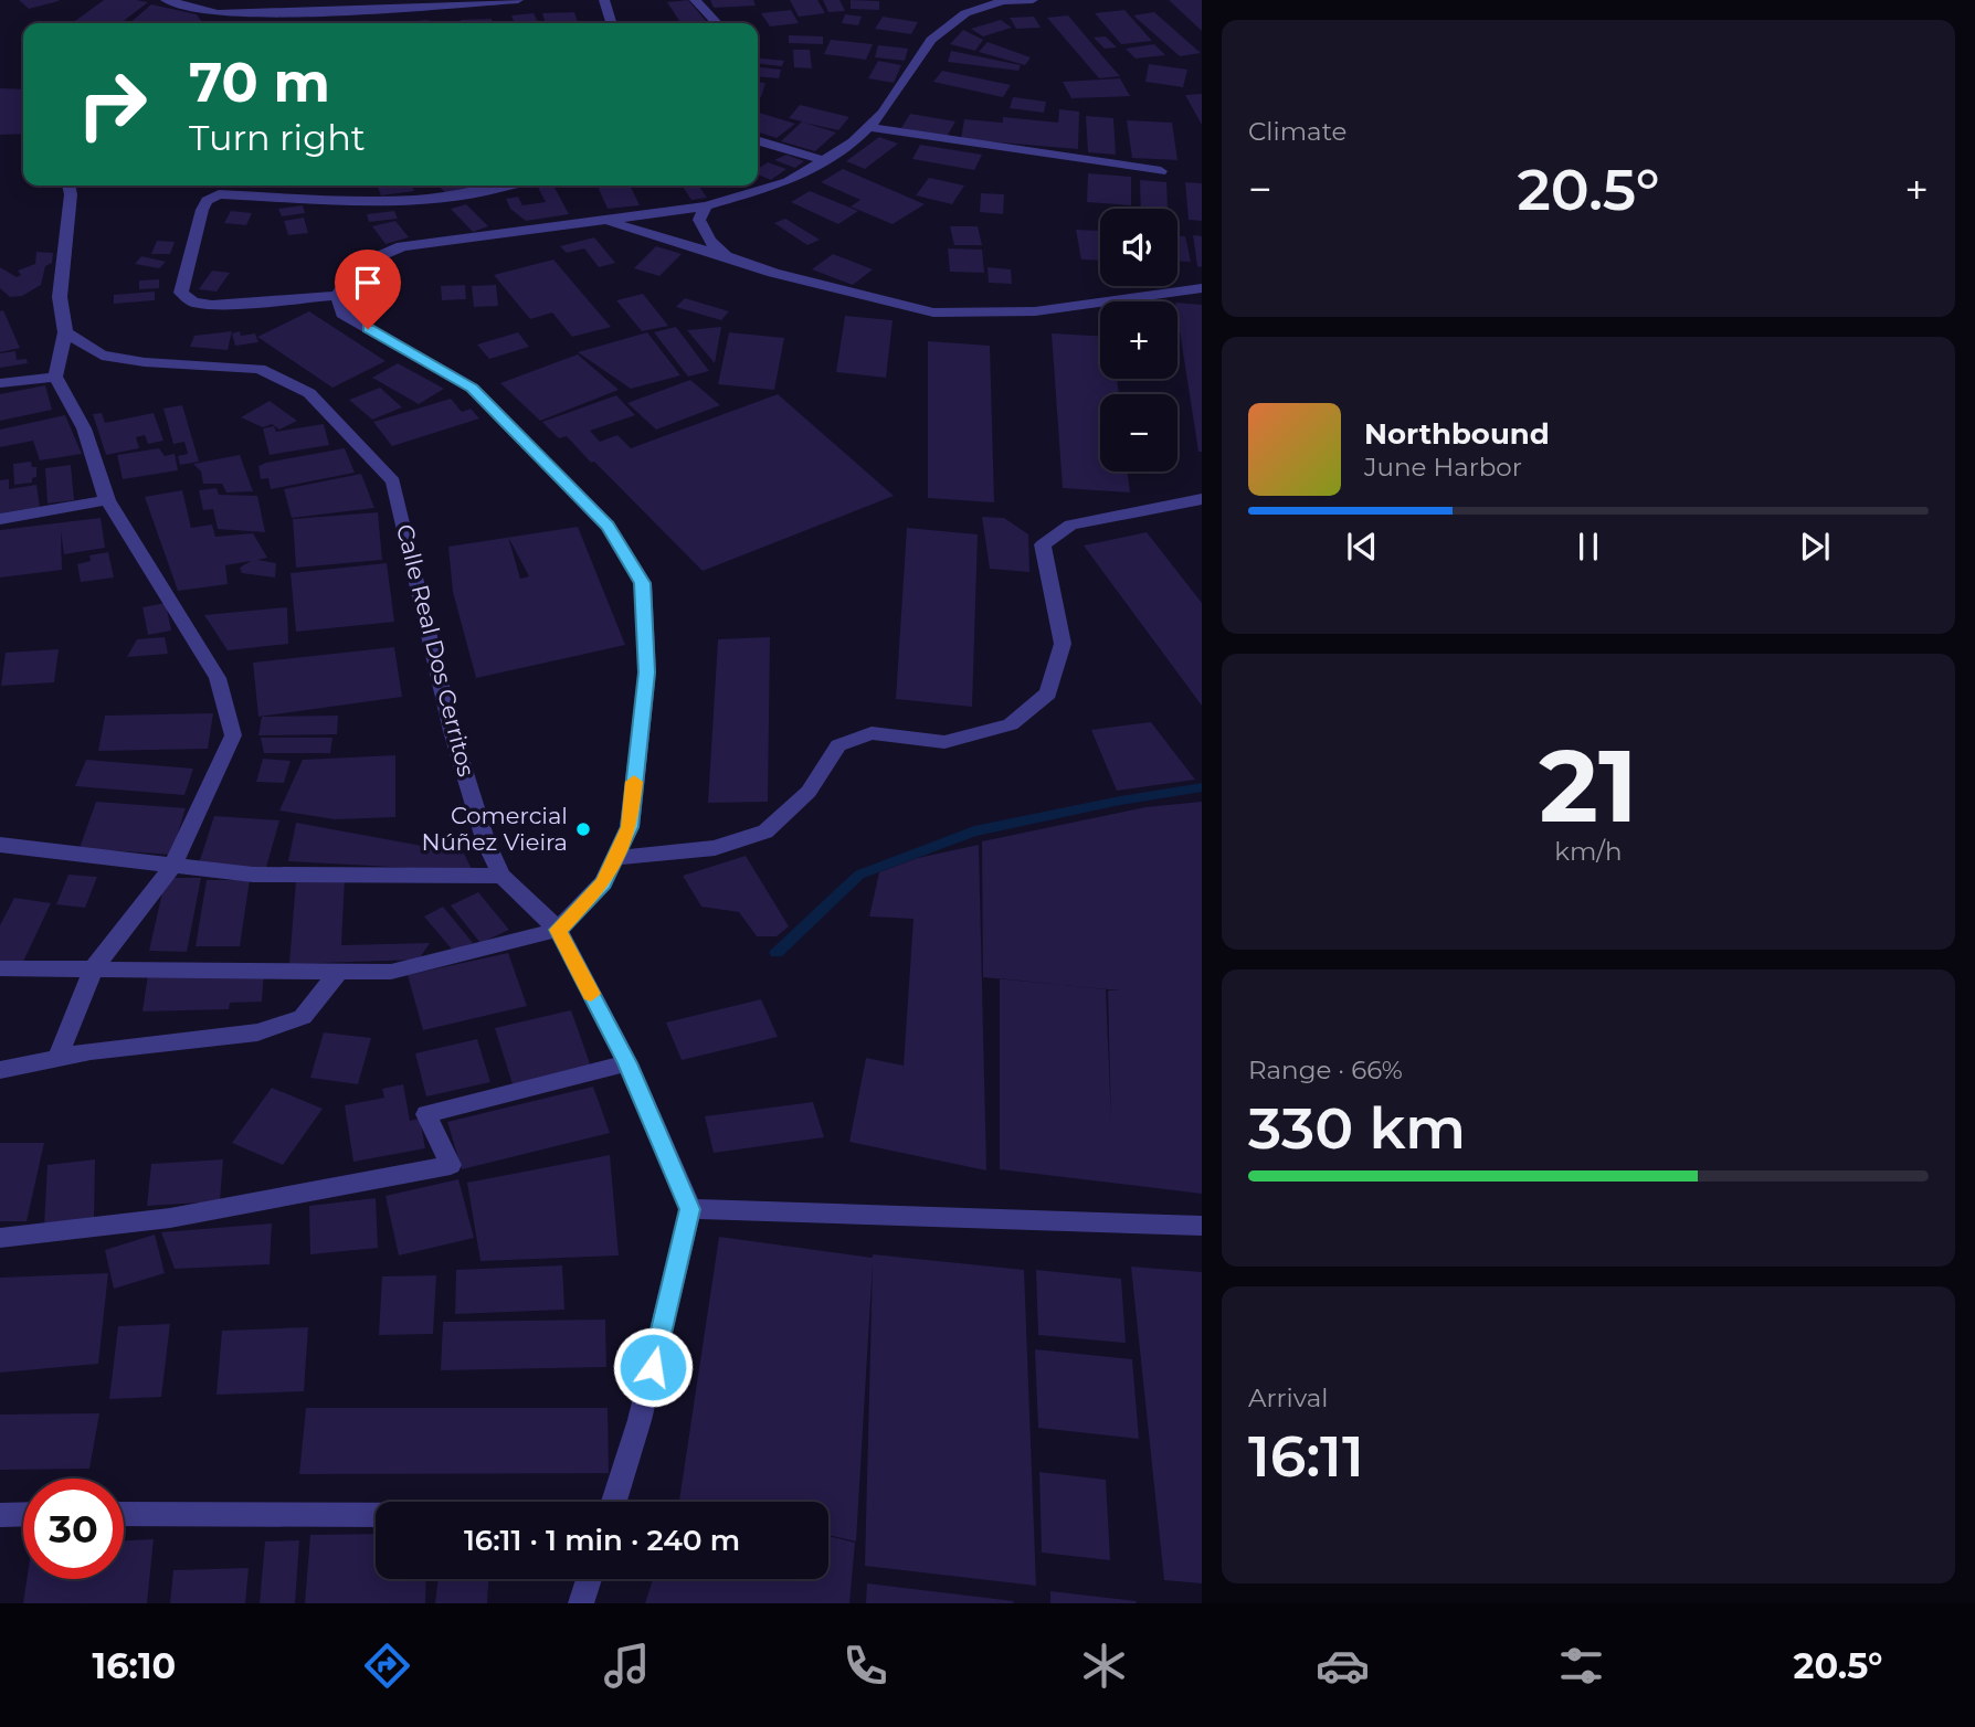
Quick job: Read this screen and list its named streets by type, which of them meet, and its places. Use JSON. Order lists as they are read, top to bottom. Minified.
{"streets":{"street":["Calle Real Dos Cerritos"]},"places":["Comercial Núñez Vieira"],"page":{"tile":["Climate",["21","km/h"],["Range · 66%","330 km"],["Arrival","16:11"]],"turn":["70 m","Turn right"],"heat":["−","20.5°","+"],"map_buttons":["+","−"],"song":["Northbound","June Harbor"],"limit":"30","trip":"16:11 · 1 min · 240 m","tabs":["16:10","20.5°"]}}
